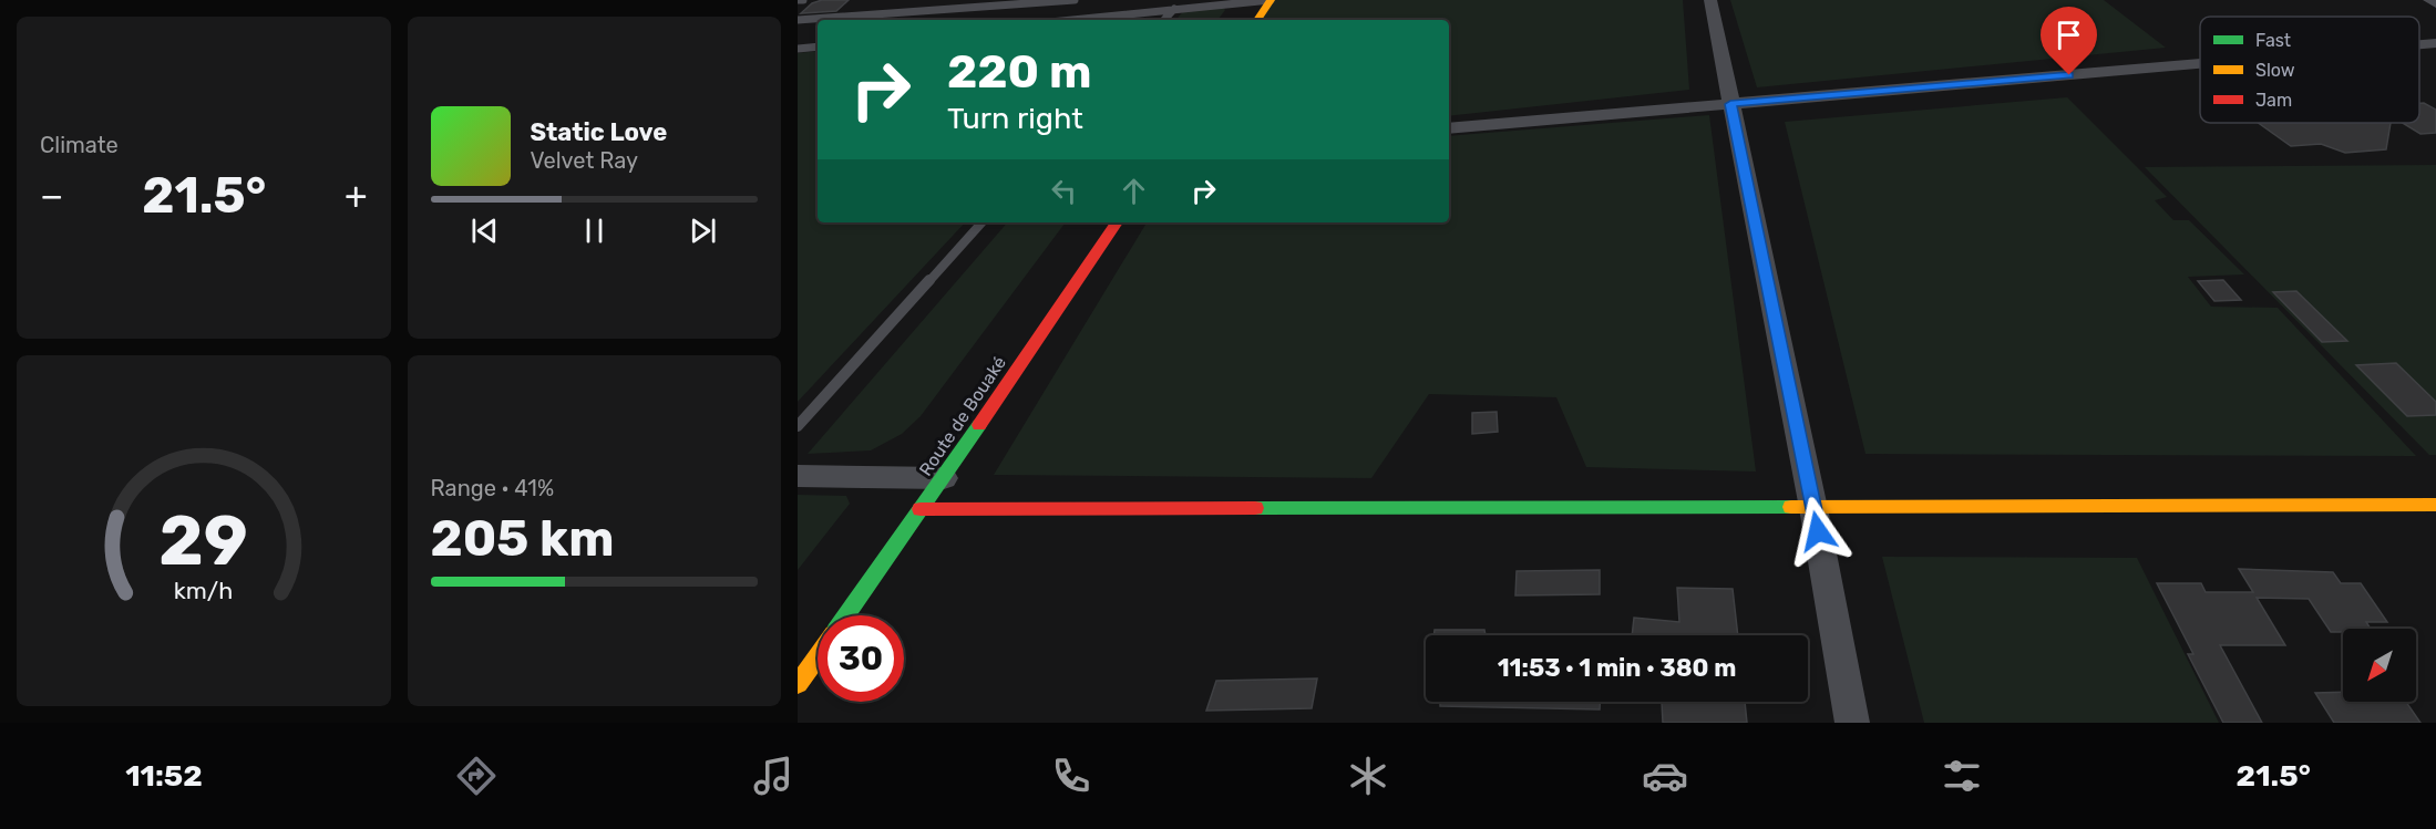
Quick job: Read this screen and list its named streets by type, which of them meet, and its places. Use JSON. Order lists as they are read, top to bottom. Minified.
{"streets":{"main road":["Route de Bouaké"]},"legend":["Fast","Slow","Jam"],"north":"bottom left","page":{"tile":["Climate",["Range · 41%","205 km"]],"turn":["220 m","Turn right"],"song":["Static Love","Velvet Ray"],"heat":["−","21.5°","+"],"limit":"30","trip":"11:53 · 1 min · 380 m","tabs":["11:52","21.5°"],"gauge":["29","km/h"]}}
